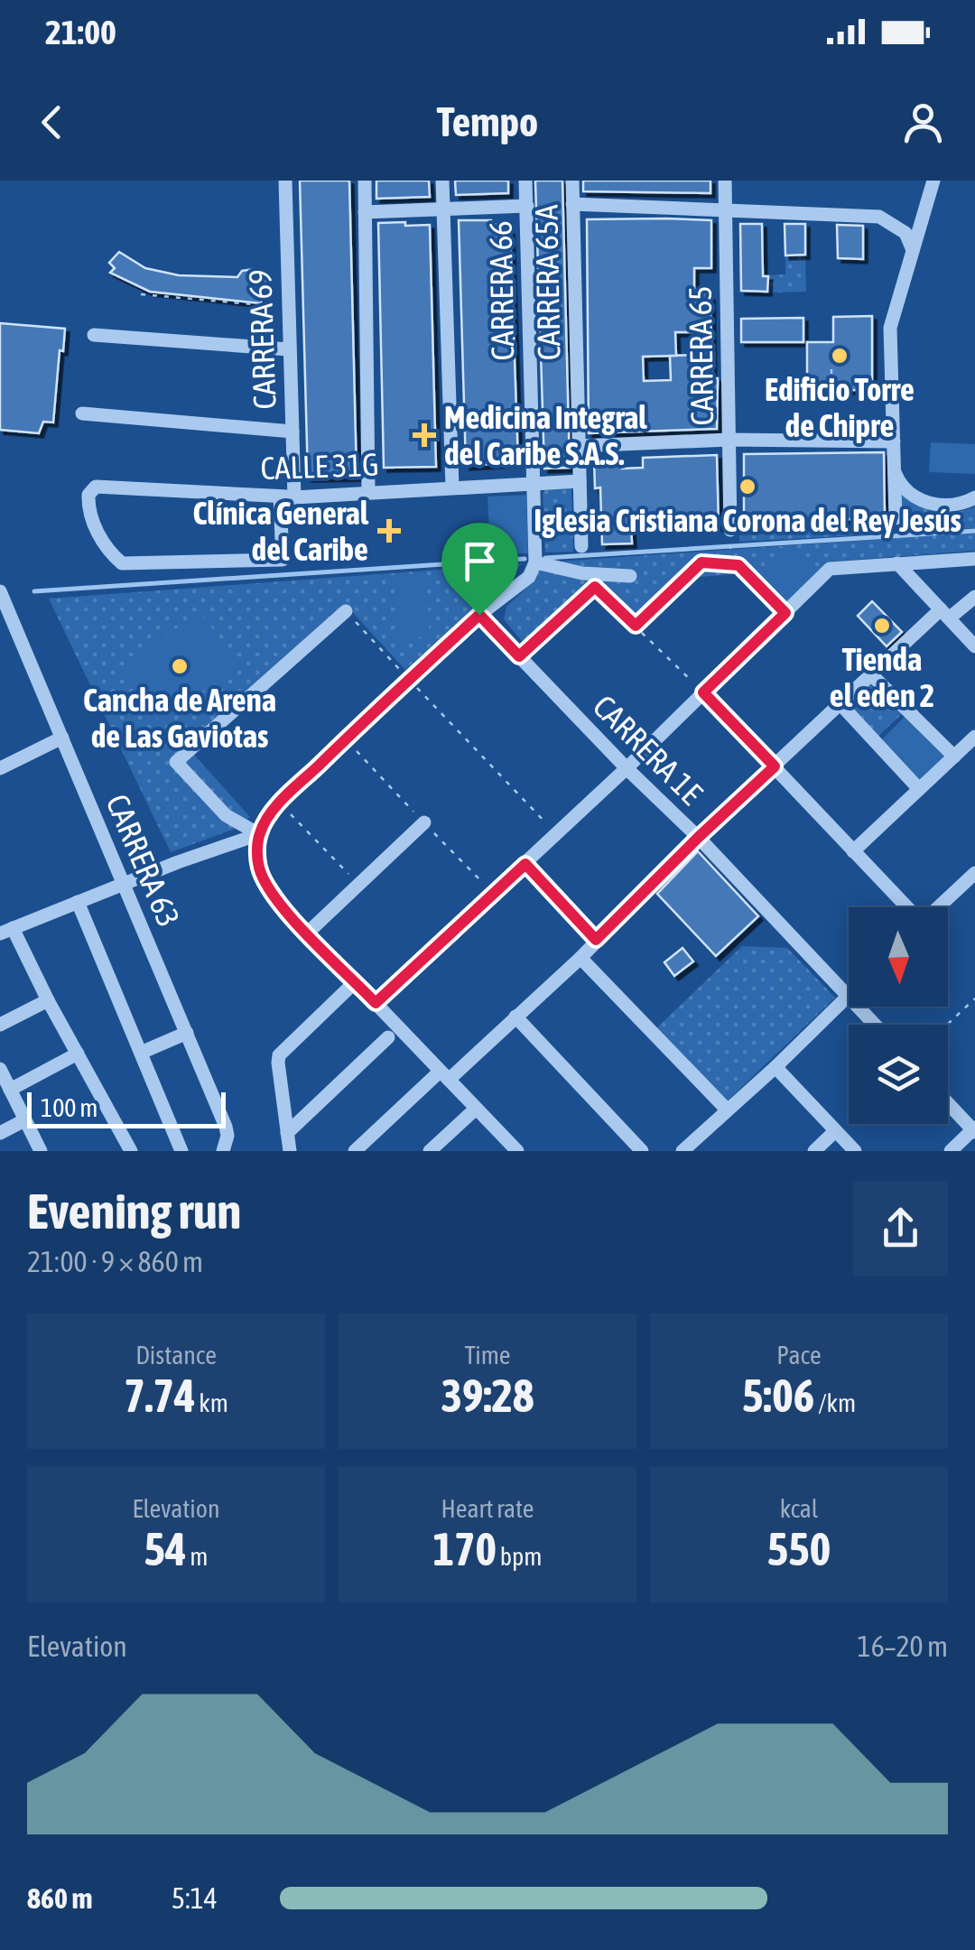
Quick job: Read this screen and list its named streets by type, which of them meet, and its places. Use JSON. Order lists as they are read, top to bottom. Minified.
{"streets":{"street":["CARRERA 65A","CARRERA 66","CARRERA 69","CARRERA 65","CALLE 31G","CARRERA 1E","CARRERA 63"]},"crossings":[["CARRERA 65A","CALLE 31G"],["CARRERA 66","CALLE 31G"],["CARRERA 69","CALLE 31G"]],"places":{"other":["Edificio Torre de Chipre","Iglesia Cristiana Corona del Rey Jesús","Tienda el eden 2","Cancha de Arena de Las Gaviotas"],"health":["Medicina Integral del Caribe S.A.S.","Clínica General del Caribe"]},"scale_bar":"100 m","north":"bottom","page":{"status":"21:00","header":"Tempo","scale":"100 m","heading":["Evening run","21:00 · 9 × 860 m"],"stats":[["Distance","7.74 km"],["Time","39:28"],["Pace","5:06 /km"],["Elevation","54 m"],["Heart rate","170 bpm"],["kcal","550"]],"chart":["Elevation","16–20 m"],"list":[{"name":"860 m","note":"5:14"}]}}
